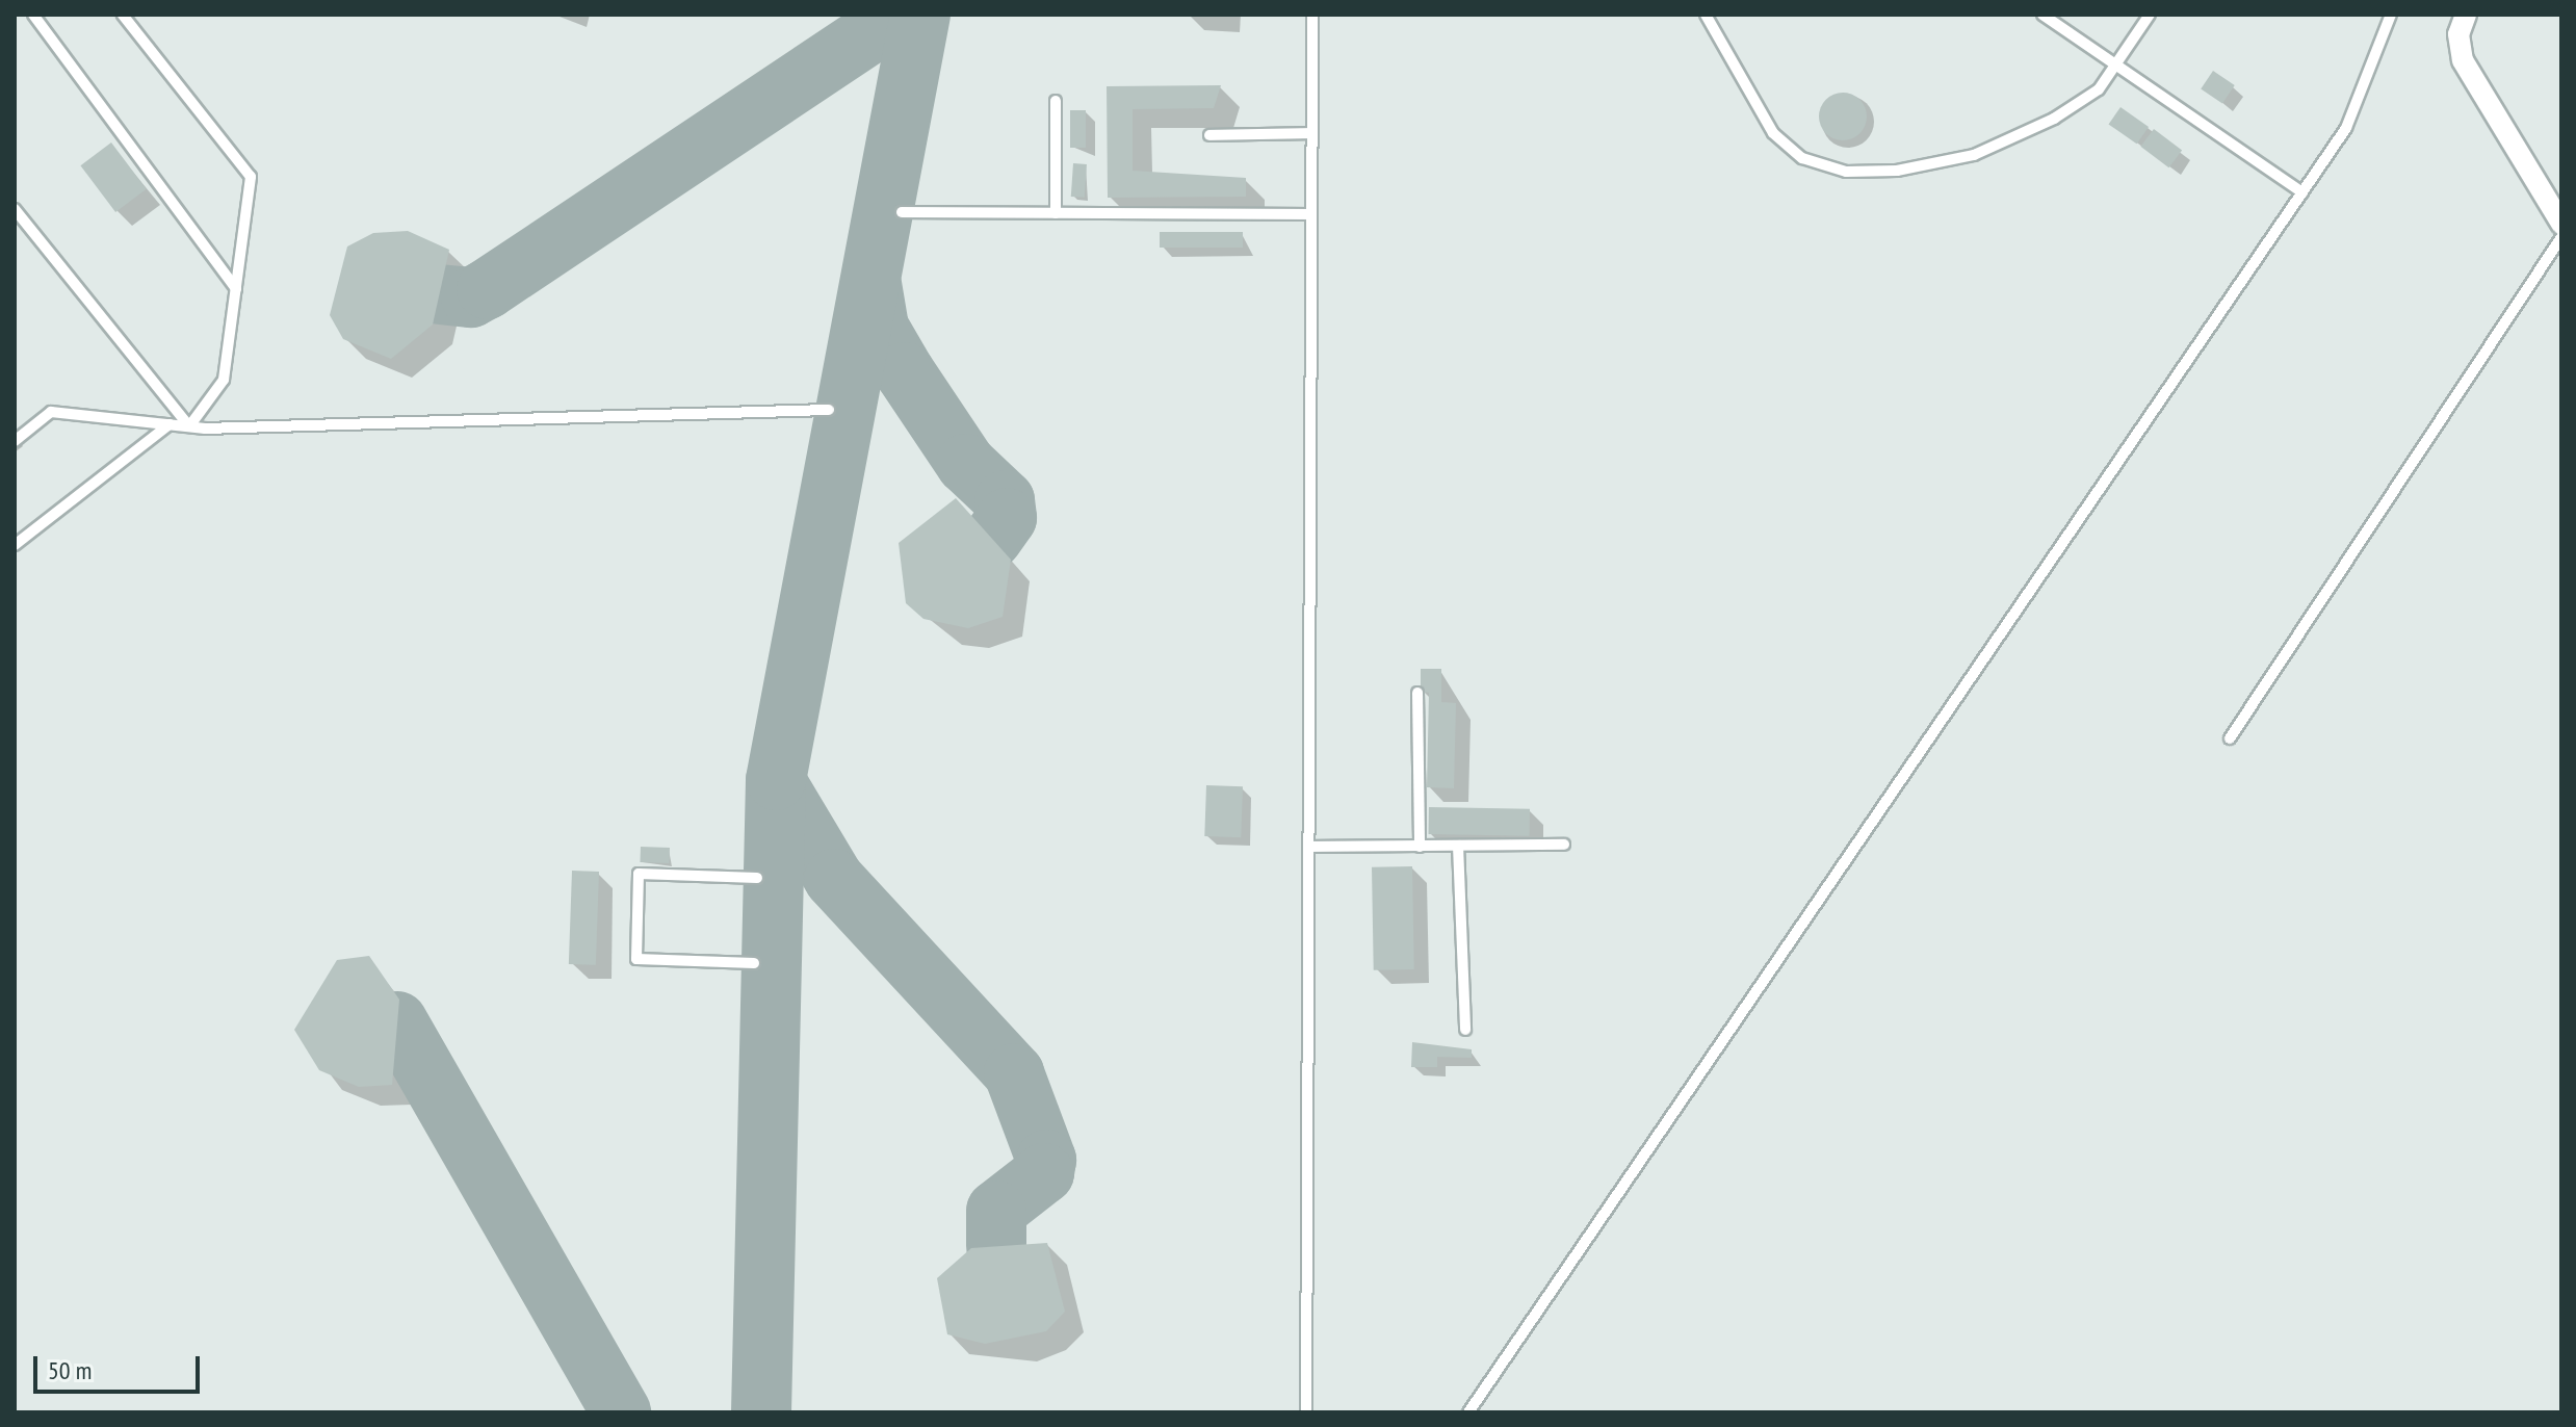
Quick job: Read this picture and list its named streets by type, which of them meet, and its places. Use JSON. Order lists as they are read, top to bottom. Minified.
{"scale_bar":"50 m"}
